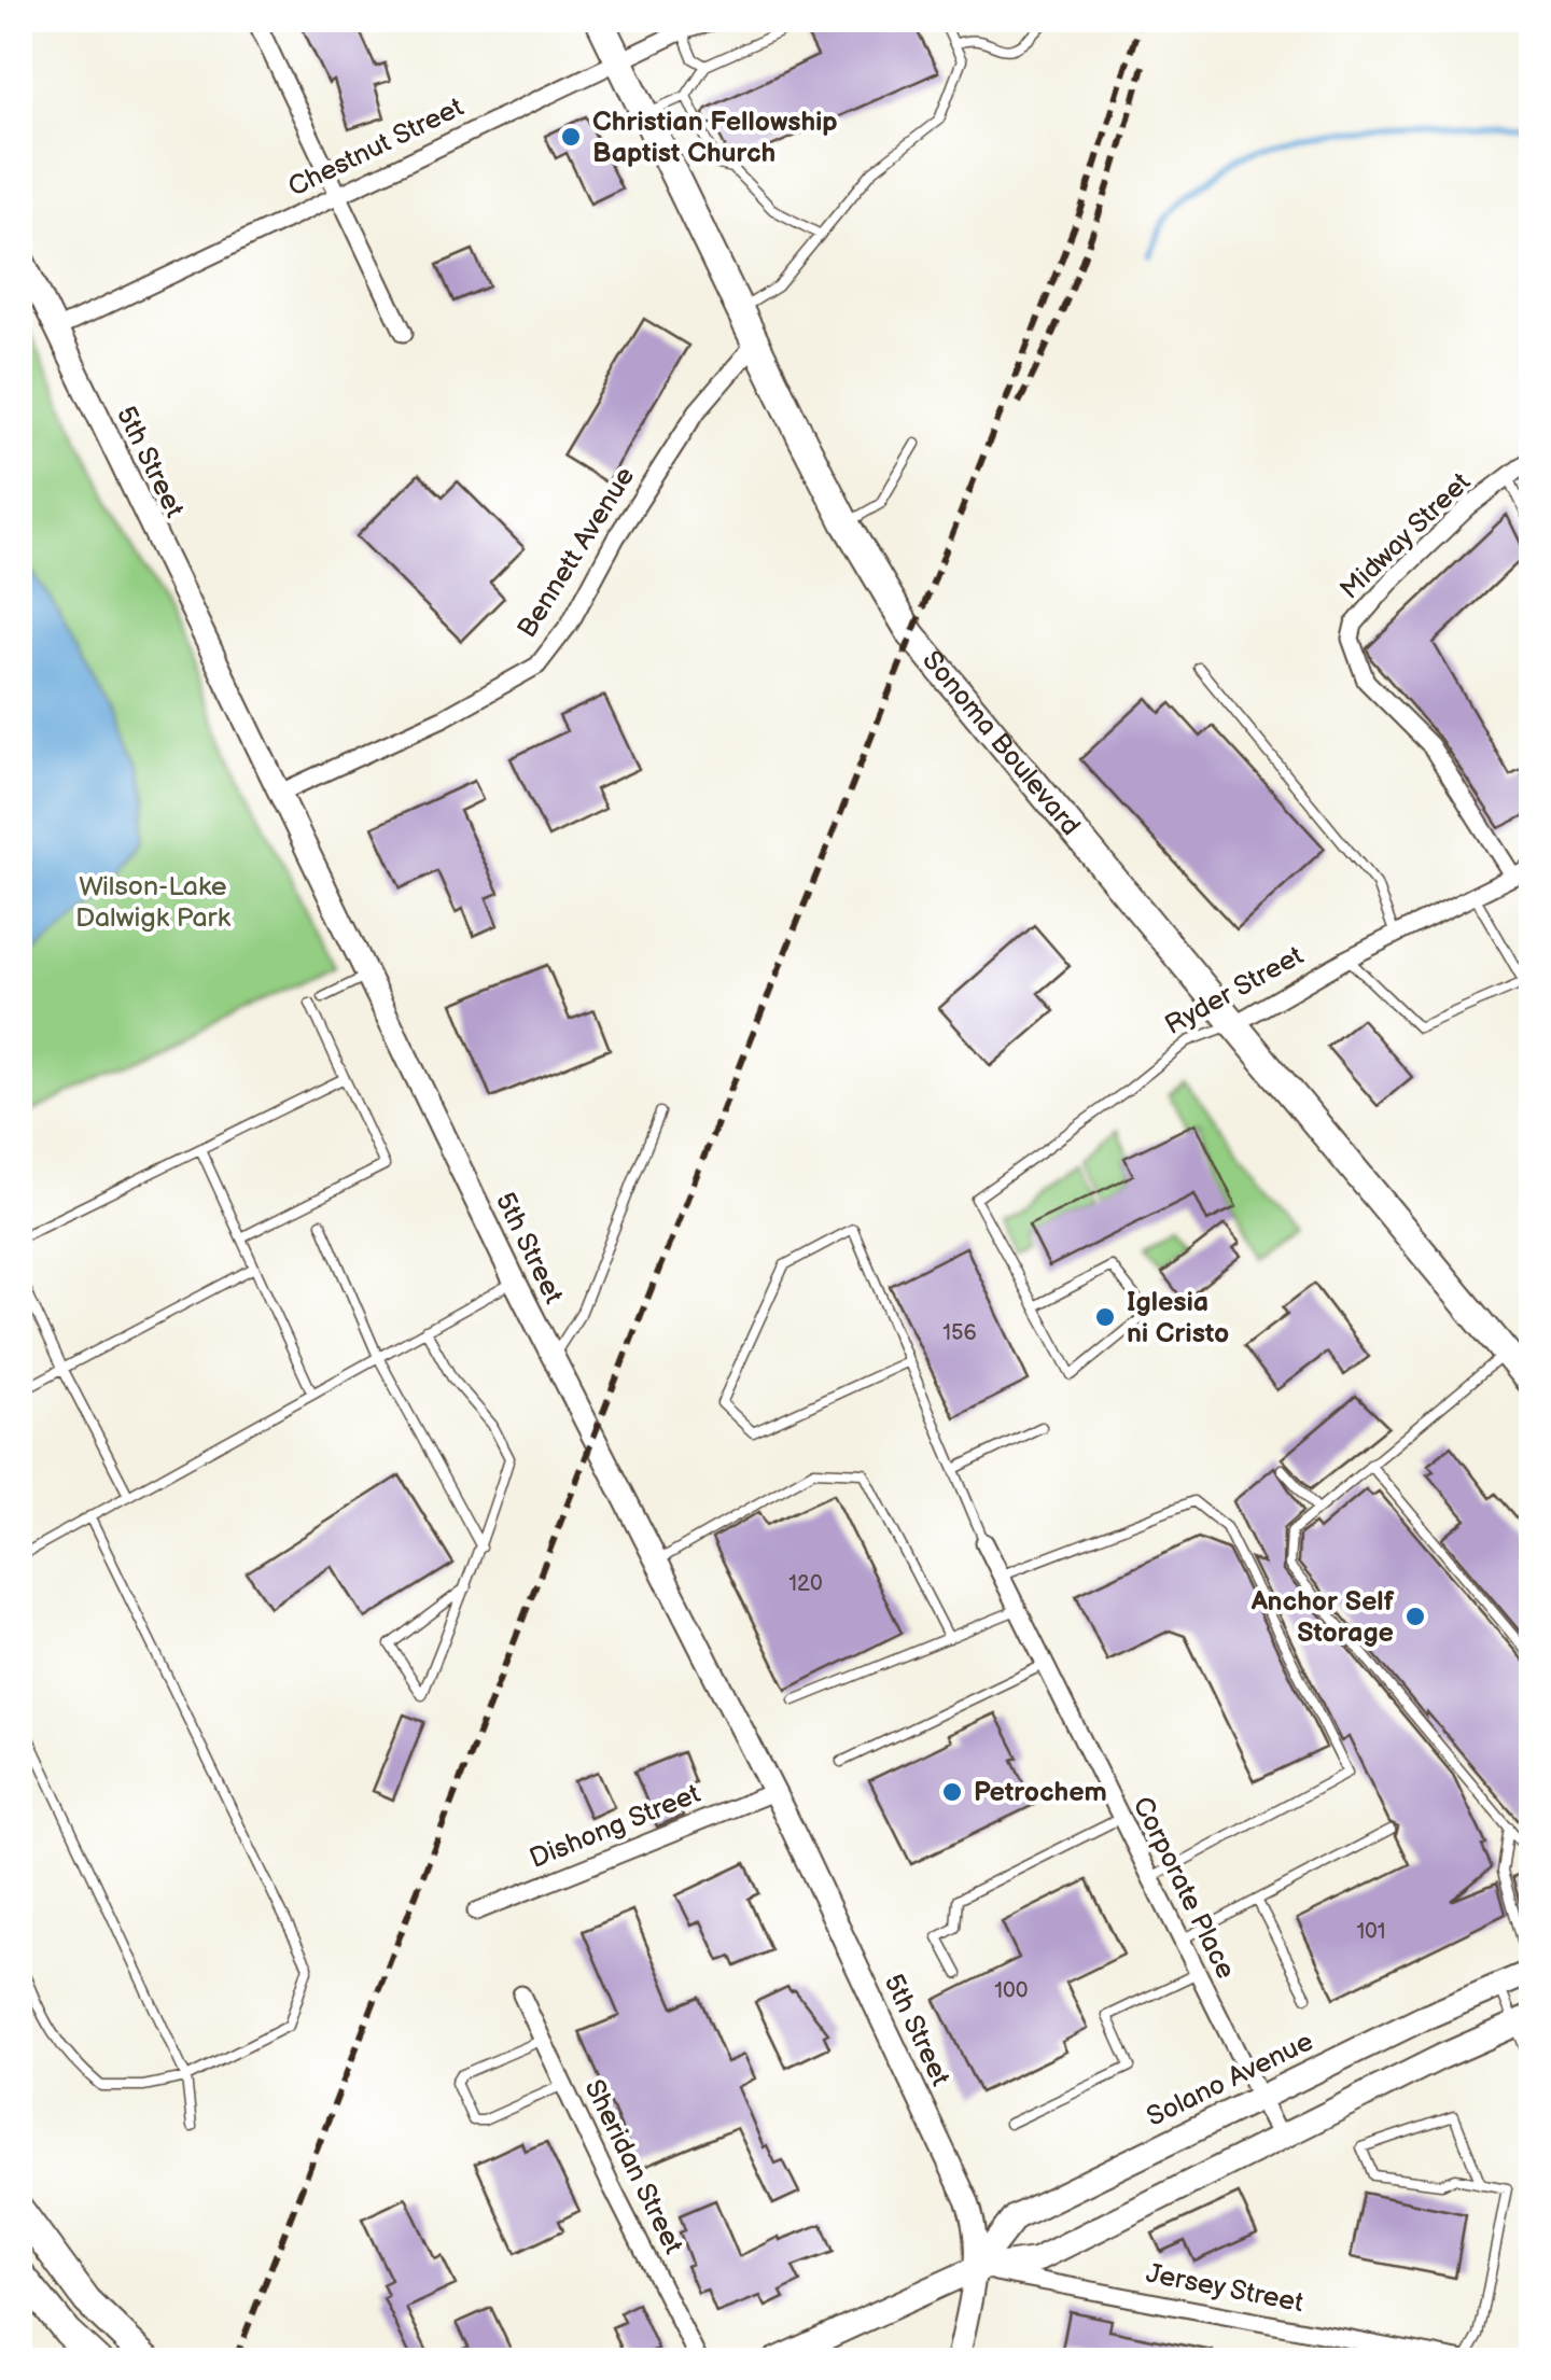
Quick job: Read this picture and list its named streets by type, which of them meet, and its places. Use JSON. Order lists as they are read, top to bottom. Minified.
{"streets":{"main road":["Sonoma Boulevard","Solano Avenue"],"street":["Chestnut Street","5th Street","Midway Street","Bennett Avenue","Ryder Street","Dishong Street","Corporate Place","Sheridan Street","Jersey Street"]},"crossings":[["Chestnut Street","5th Street"],["Chestnut Street","Sonoma Boulevard"],["5th Street","Bennett Avenue"],["5th Street","Dishong Street"],["5th Street","Solano Avenue"],["5th Street","Jersey Street"],["Midway Street","Ryder Street"],["Bennett Avenue","Sonoma Boulevard"],["Sonoma Boulevard","Ryder Street"],["Corporate Place","Solano Avenue"],["Solano Avenue","Jersey Street"]],"parks":["Wilson-Lake Dalwigk Park"],"places":["Christian Fellowship Baptist Church","Iglesia ni Cristo","Anchor Self Storage","Petrochem"],"house_numbers":["156","120","101","100"]}
